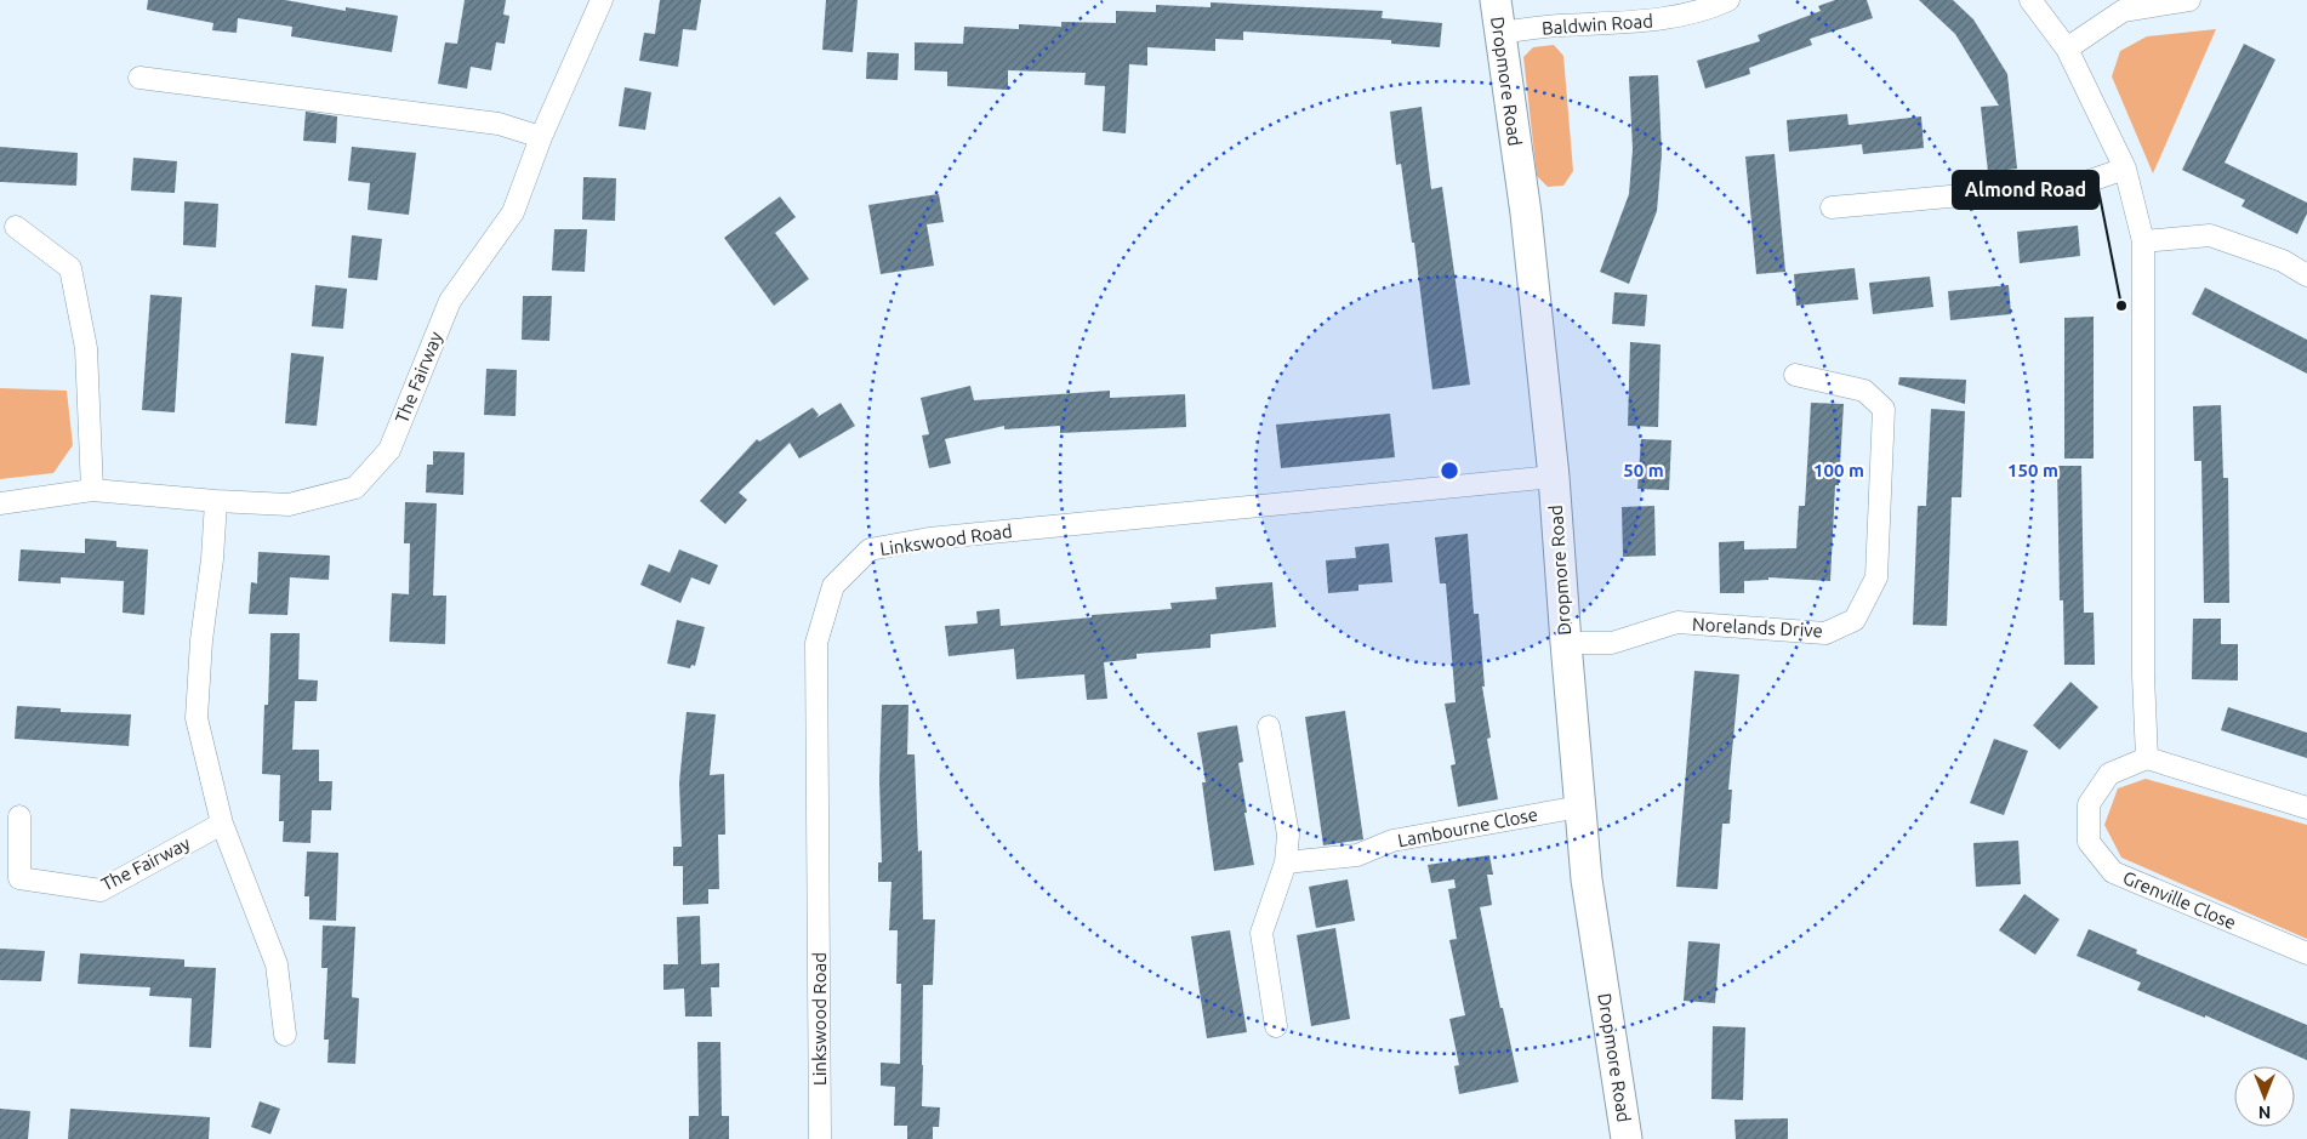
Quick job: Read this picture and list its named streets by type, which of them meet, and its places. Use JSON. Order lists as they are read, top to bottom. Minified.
{"streets":{"street":["Baldwin Road","Dropmore Road","The Fairway","Linkswood Road","Norelands Drive","Lambourne Close","Grenville Close"]},"crossings":[["Baldwin Road","Dropmore Road"],["Dropmore Road","Linkswood Road"],["Dropmore Road","Norelands Drive"],["Dropmore Road","Lambourne Close"]],"places":["Almond Road"],"north":"bottom","rings":["50 m","100 m","150 m"]}
